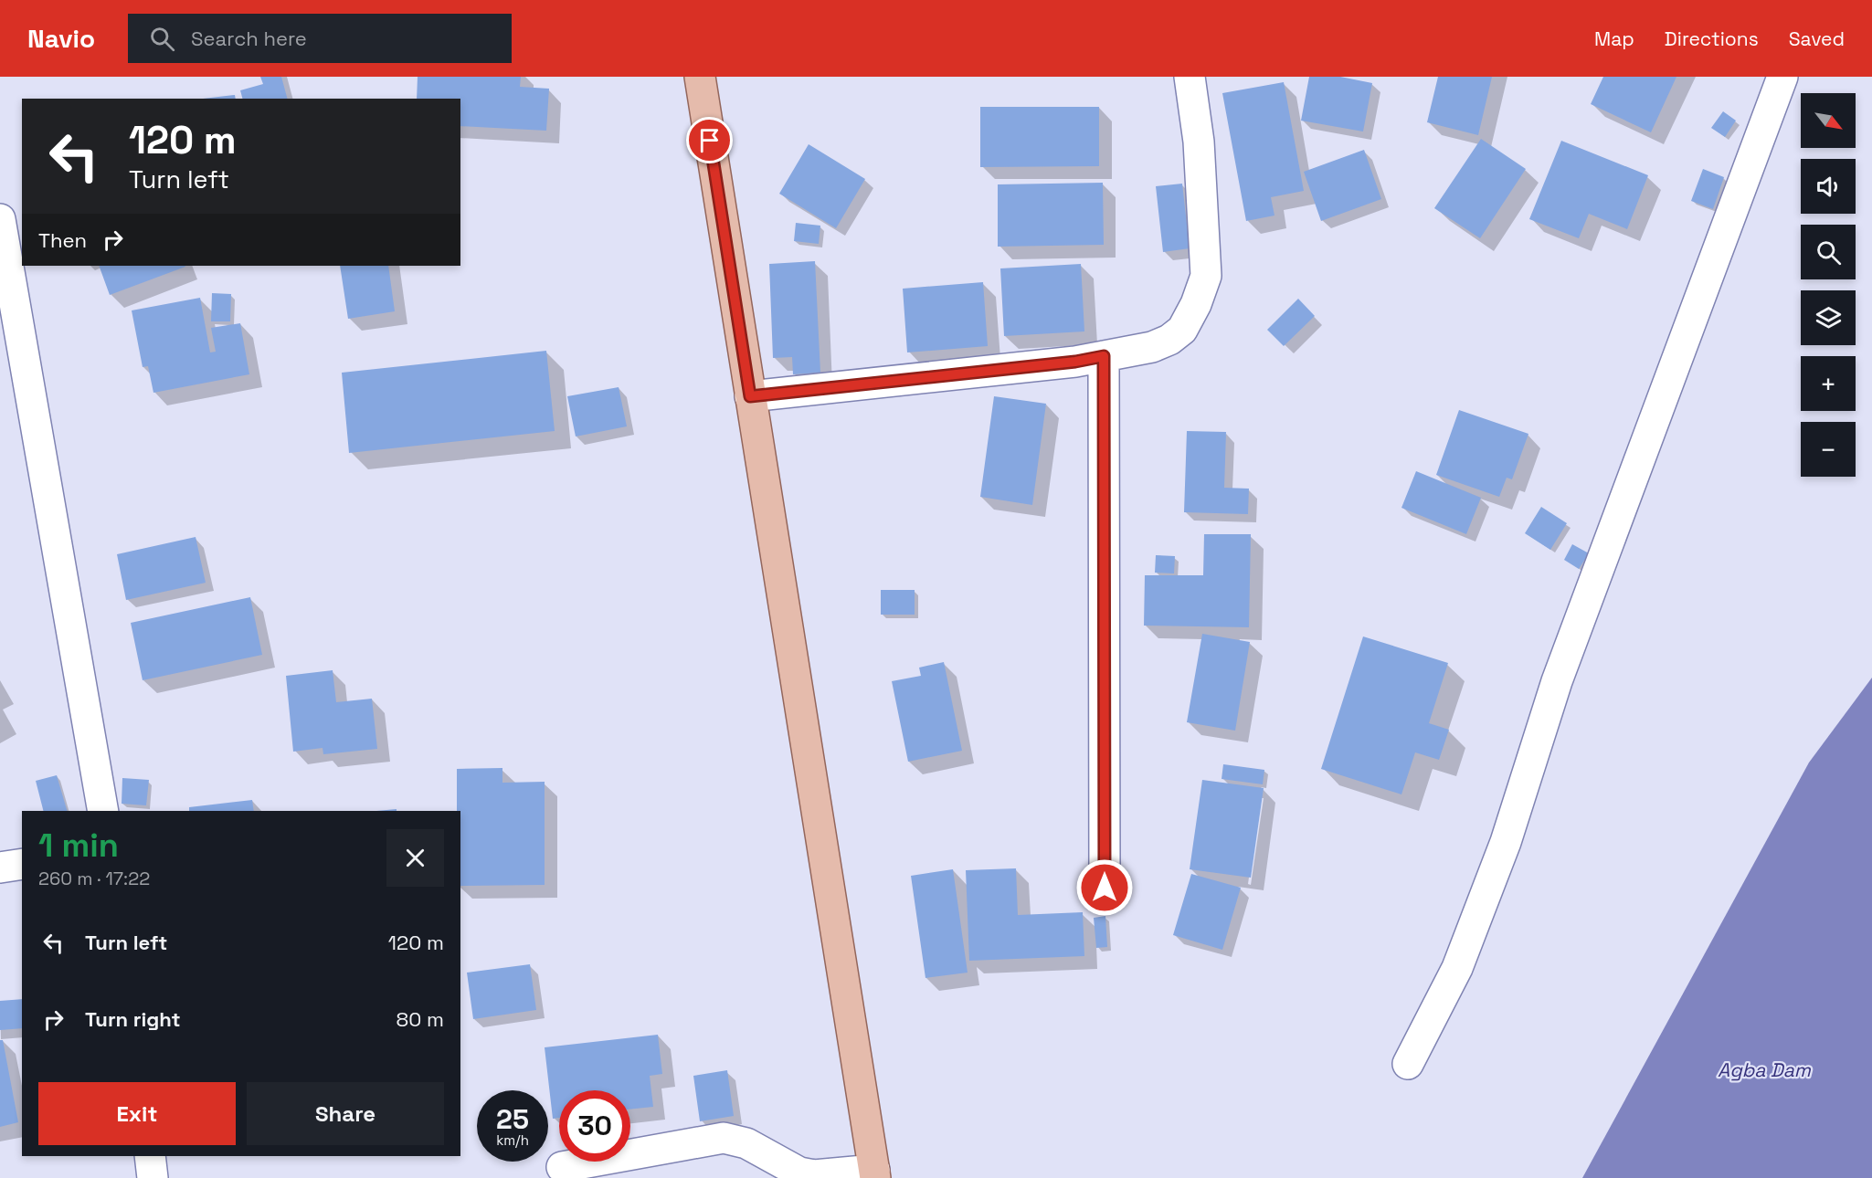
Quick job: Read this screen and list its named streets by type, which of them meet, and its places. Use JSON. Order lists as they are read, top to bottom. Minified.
{"water":["Agba Dam"],"north":"bottom right","page":{"header":"Navio","search":"Search here","nav":["Map","Directions","Saved"],"map_buttons":["+","−"],"turn":["120 m","Turn left"],"then":"Then","heading":["1 min","260 m · 17:22"],"list":[{"name":"Turn left","value":"120 m"},{"name":"Turn right","value":"80 m"}],"buttons":["Exit","Share"],"speed":"25 km/h","limit":"30"}}
